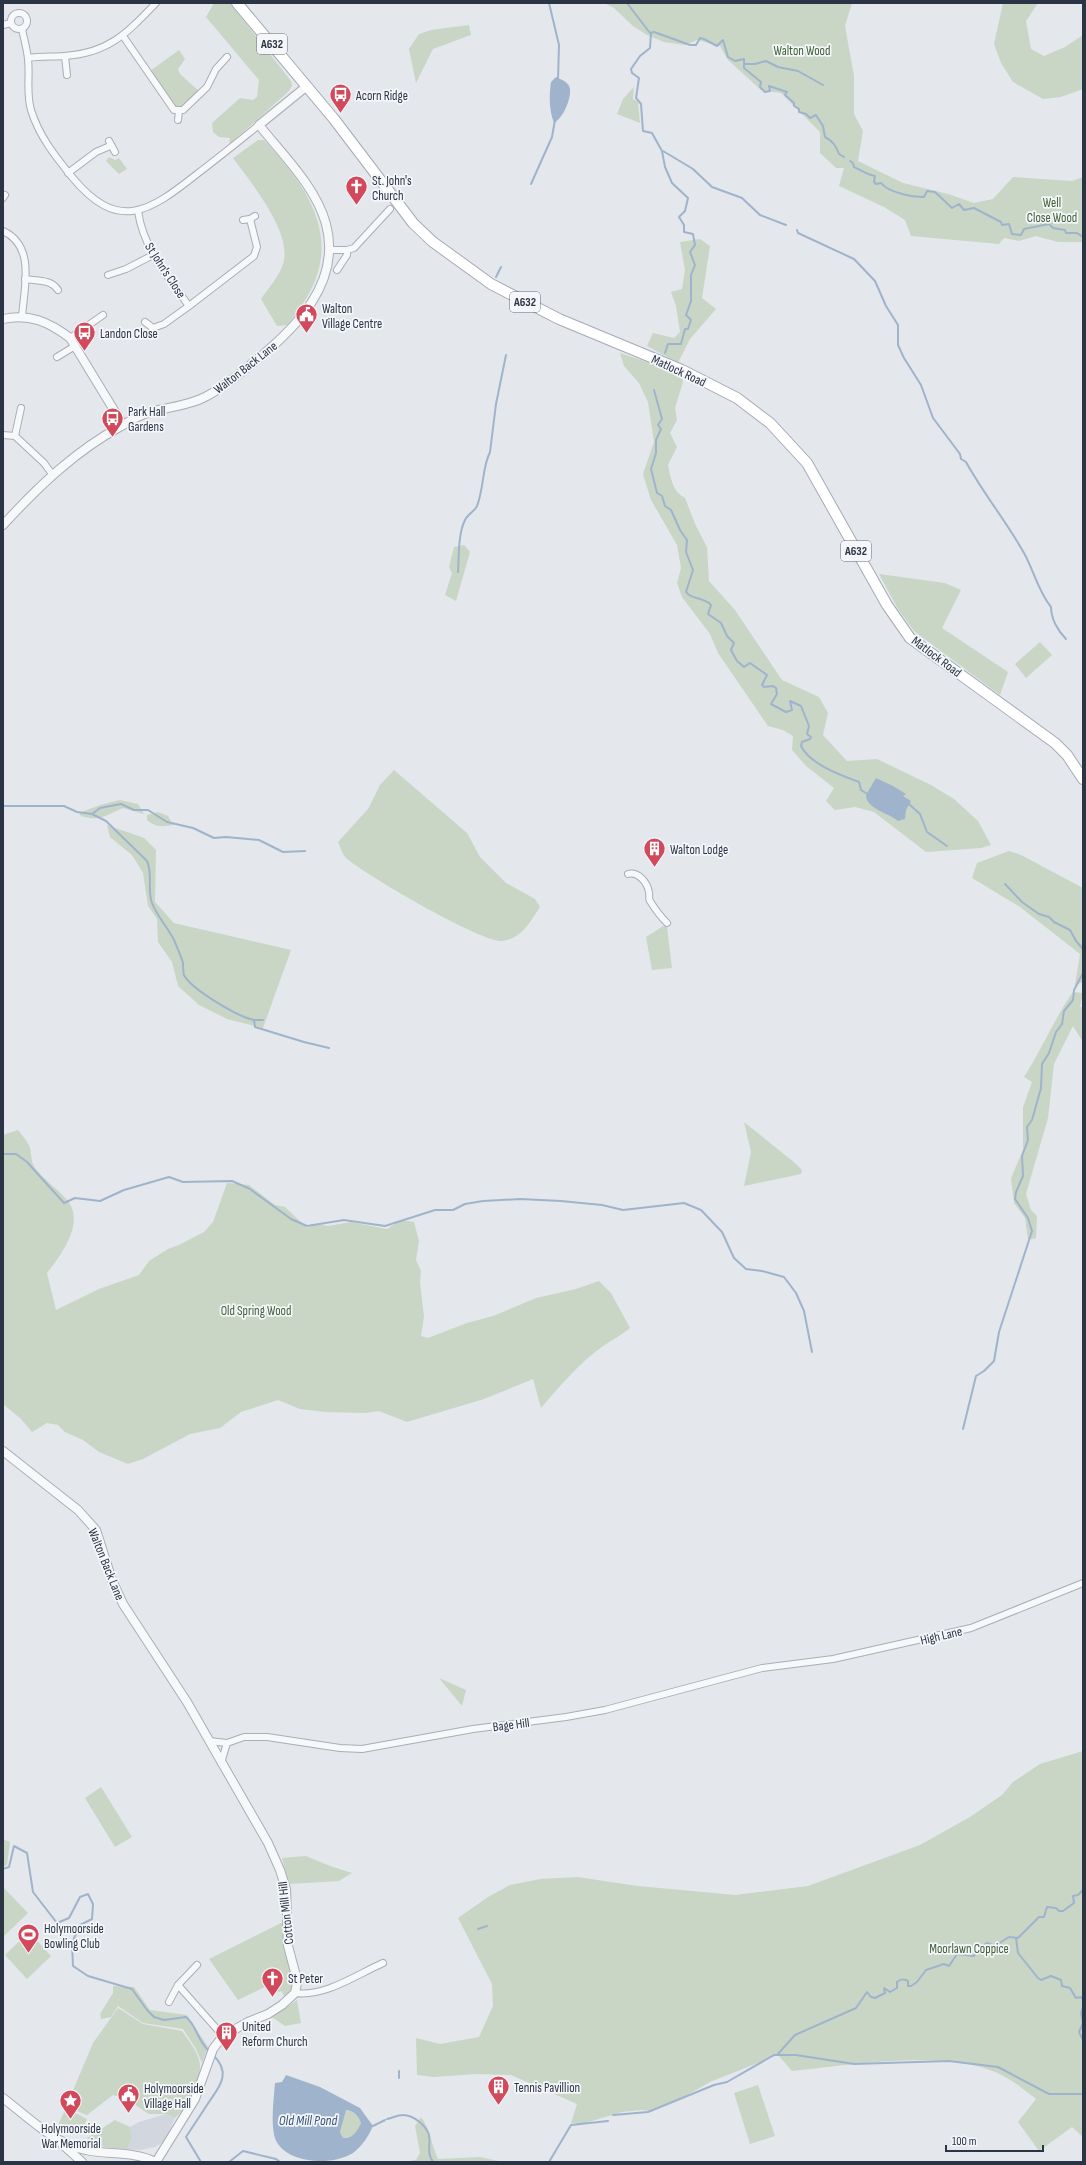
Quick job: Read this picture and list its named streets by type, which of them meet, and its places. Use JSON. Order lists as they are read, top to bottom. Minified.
{"streets":{"main road":["A632","Matlock Road"],"street":["St John's Close","Walton Back Lane","High Lane","Bage Hill","Cotton Mill Hill"]},"crossings":[["Walton Back Lane","Bage Hill"],["Walton Back Lane","Cotton Mill Hill"],["High Lane","Bage Hill"],["Bage Hill","Cotton Mill Hill"]],"water":["Old Mill Pond"],"parks":["Walton Wood","Well Close Wood","Old Spring Wood","Moorlawn Coppice"],"places":{"bus stop":["Acorn Ridge","Landon Close","Park Hall Gardens"],"church":["St. John's Church","St Peter"],"public building":["Walton Village Centre","Holymoorside Village Hall"],"building":["Walton Lodge","United Reform Church","Tennis Pavillion"],"sports":["Holymoorside Bowling Club"],"place":["Holymoorside War Memorial"]},"scale_bar":"100 m"}
